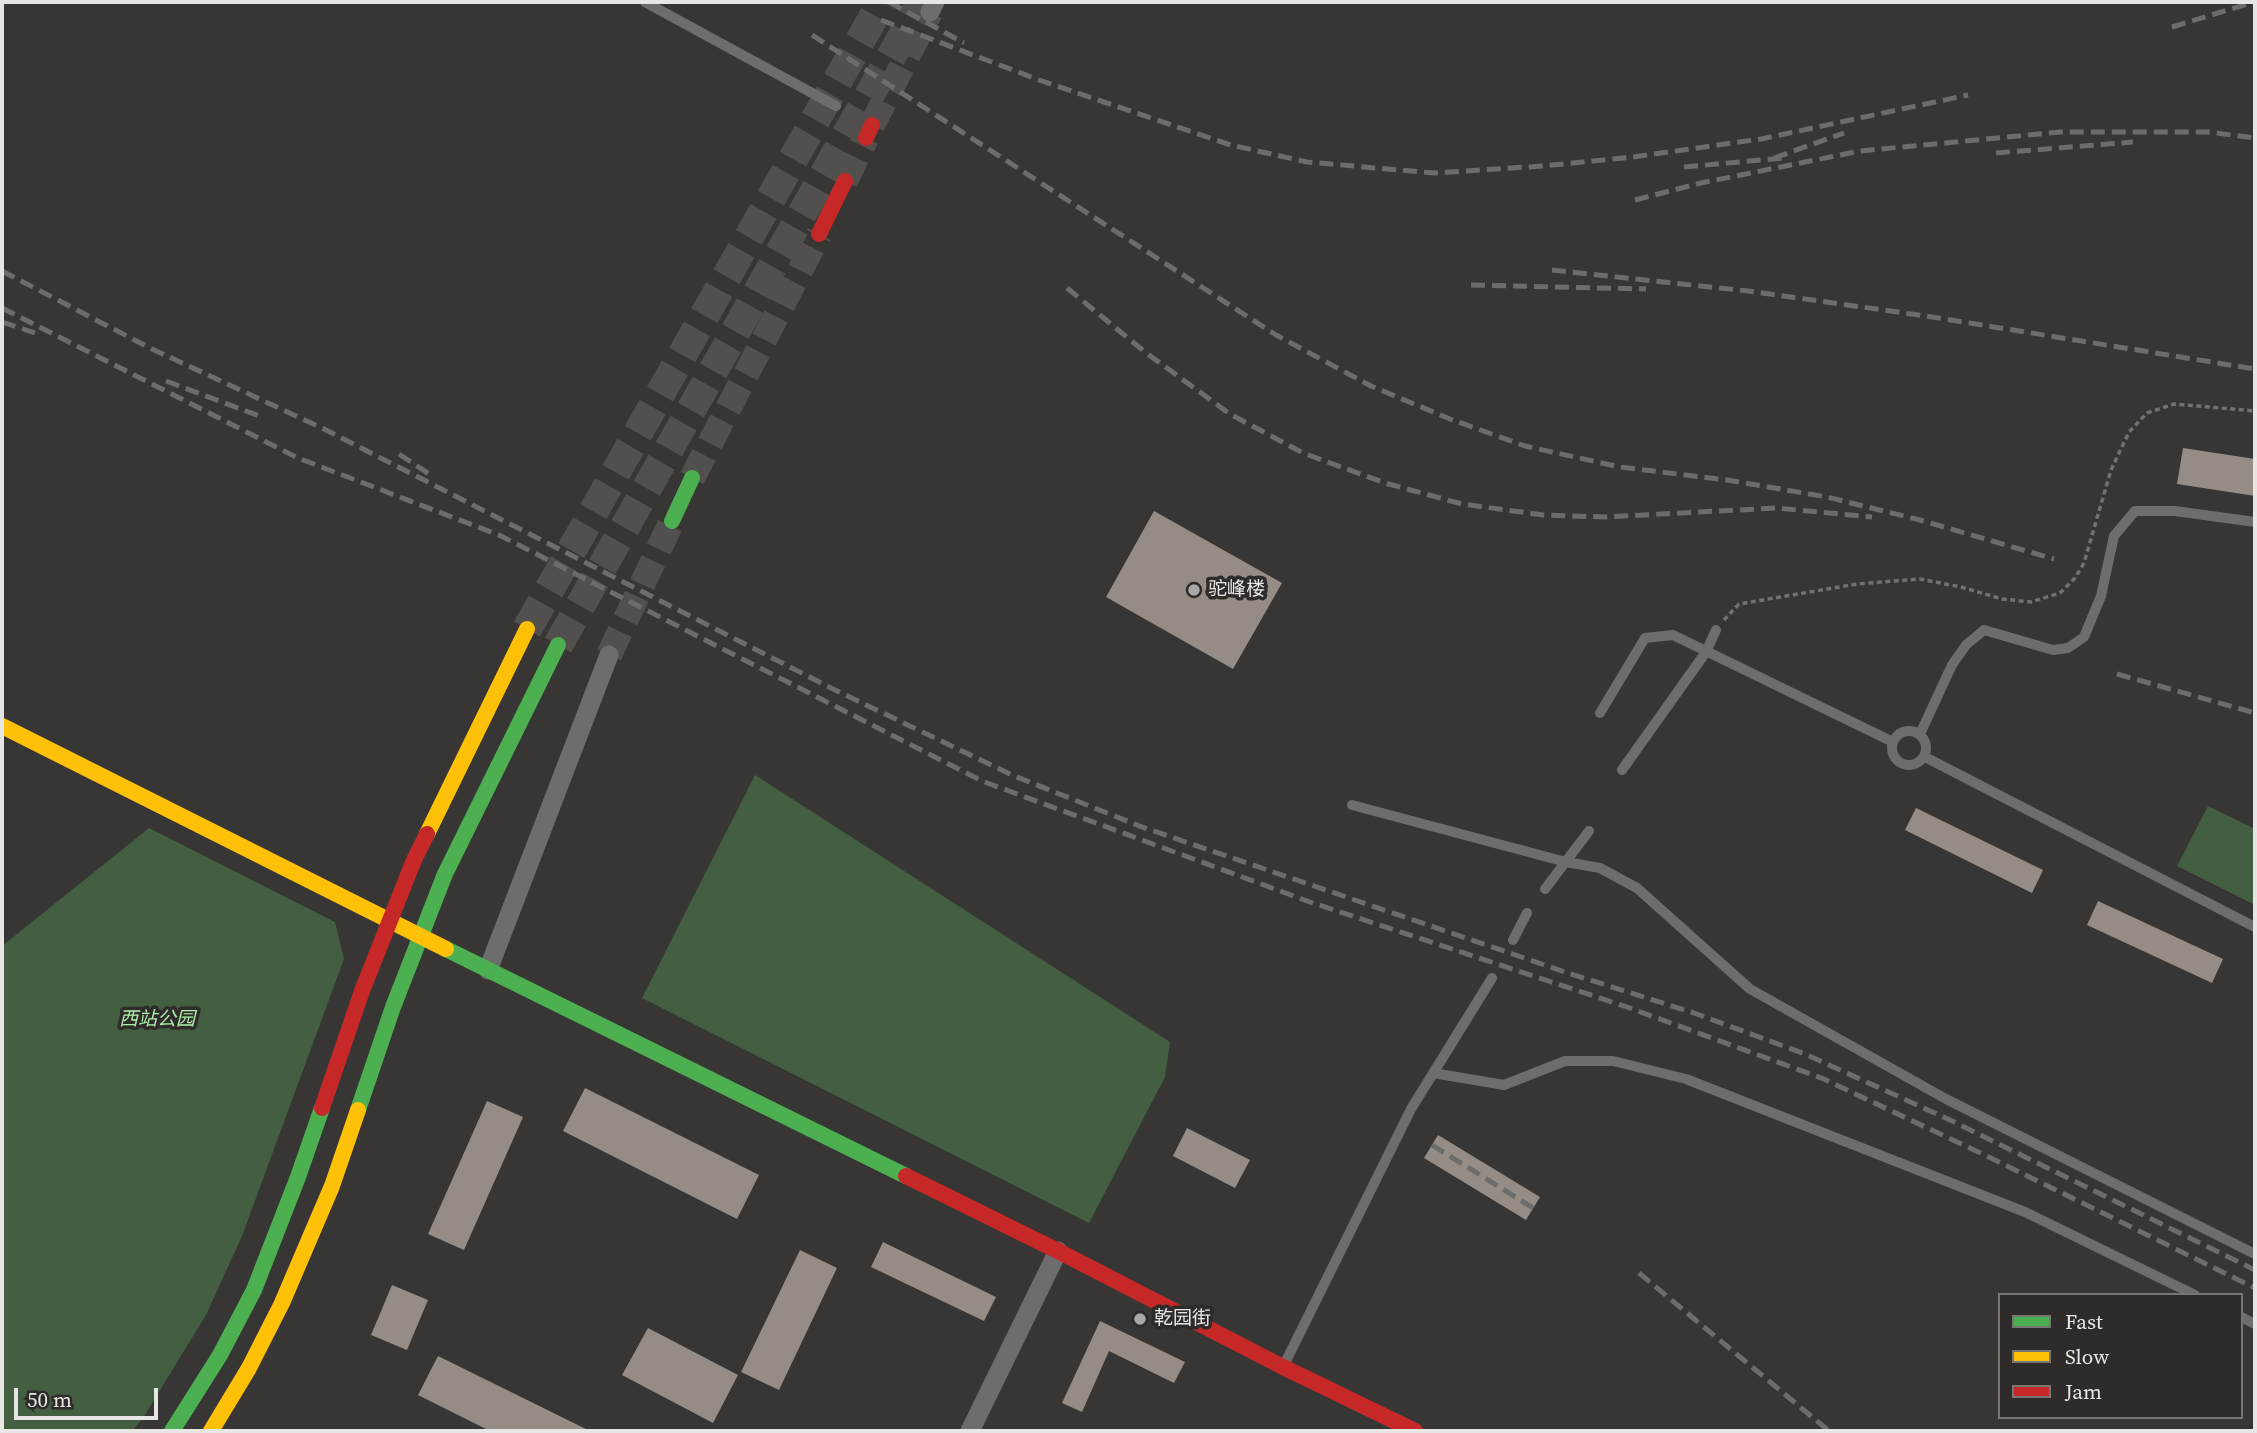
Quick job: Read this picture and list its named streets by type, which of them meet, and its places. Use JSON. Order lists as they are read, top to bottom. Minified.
{"parks":["西站公园"],"places":["驼峰楼","乾园街"],"legend":["Fast","Slow","Jam"],"scale_bar":"50 m"}
